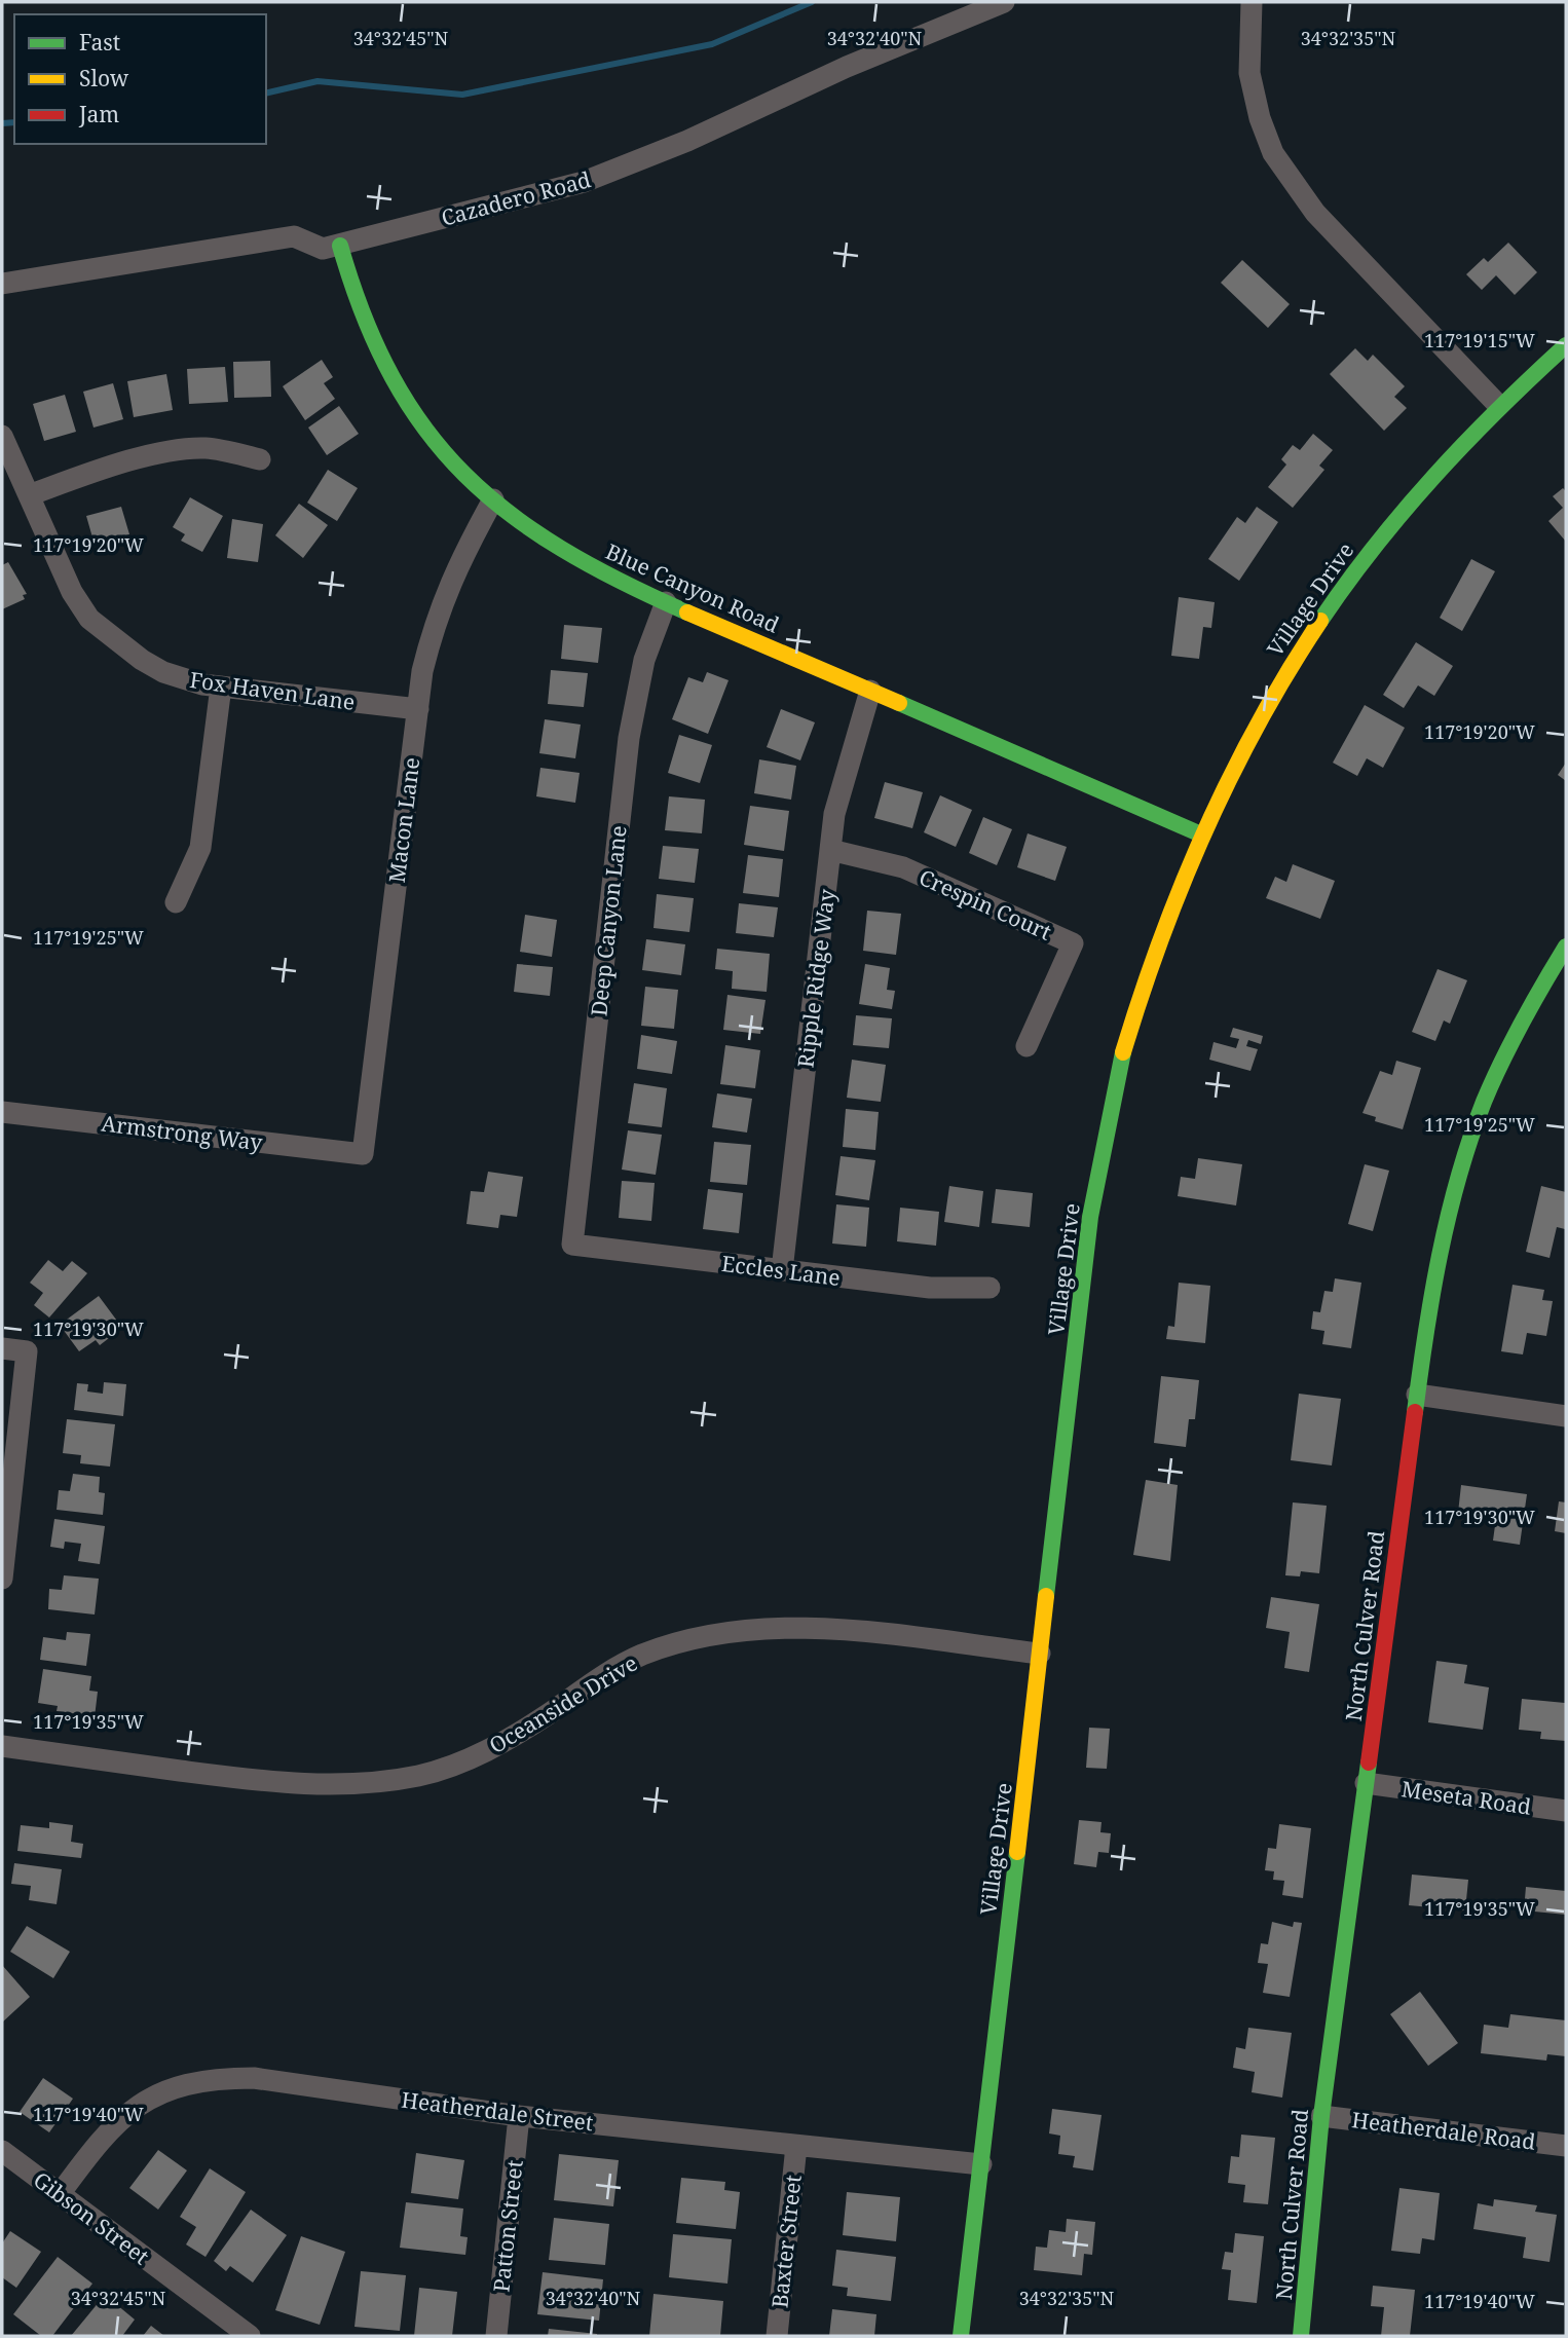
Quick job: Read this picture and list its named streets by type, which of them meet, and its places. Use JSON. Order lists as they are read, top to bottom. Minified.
{"streets":{"street":["Cazadero Road","Blue Canyon Road","Village Drive","Fox Haven Lane","Macon Lane","Crespin Court","Deep Canyon Lane","Ripple Ridge Way","Armstrong Way","Eccles Lane","North Culver Road","Oceanside Drive","Meseta Road","Heatherdale Street","Heatherdale Road","Gibson Street","Patton Street","Baxter Street"]},"crossings":[["Cazadero Road","Blue Canyon Road"],["Blue Canyon Road","Village Drive"],["Blue Canyon Road","Macon Lane"],["Blue Canyon Road","Deep Canyon Lane"],["Blue Canyon Road","Ripple Ridge Way"],["Village Drive","Oceanside Drive"],["Village Drive","Heatherdale Street"],["Fox Haven Lane","Macon Lane"],["Macon Lane","Armstrong Way"],["Crespin Court","Ripple Ridge Way"],["Deep Canyon Lane","Eccles Lane"],["Ripple Ridge Way","Eccles Lane"],["North Culver Road","Meseta Road"],["North Culver Road","Heatherdale Road"],["Heatherdale Street","Gibson Street"],["Heatherdale Street","Patton Street"],["Heatherdale Street","Baxter Street"]],"legend":["Fast","Slow","Jam"],"coordinates":["34°32'45\"N","34°32'40\"N","34°32'35\"N","117°19'15\"W","117°19'20\"W","117°19'25\"W","117°19'30\"W","117°19'35\"W","117°19'40\"W"]}
